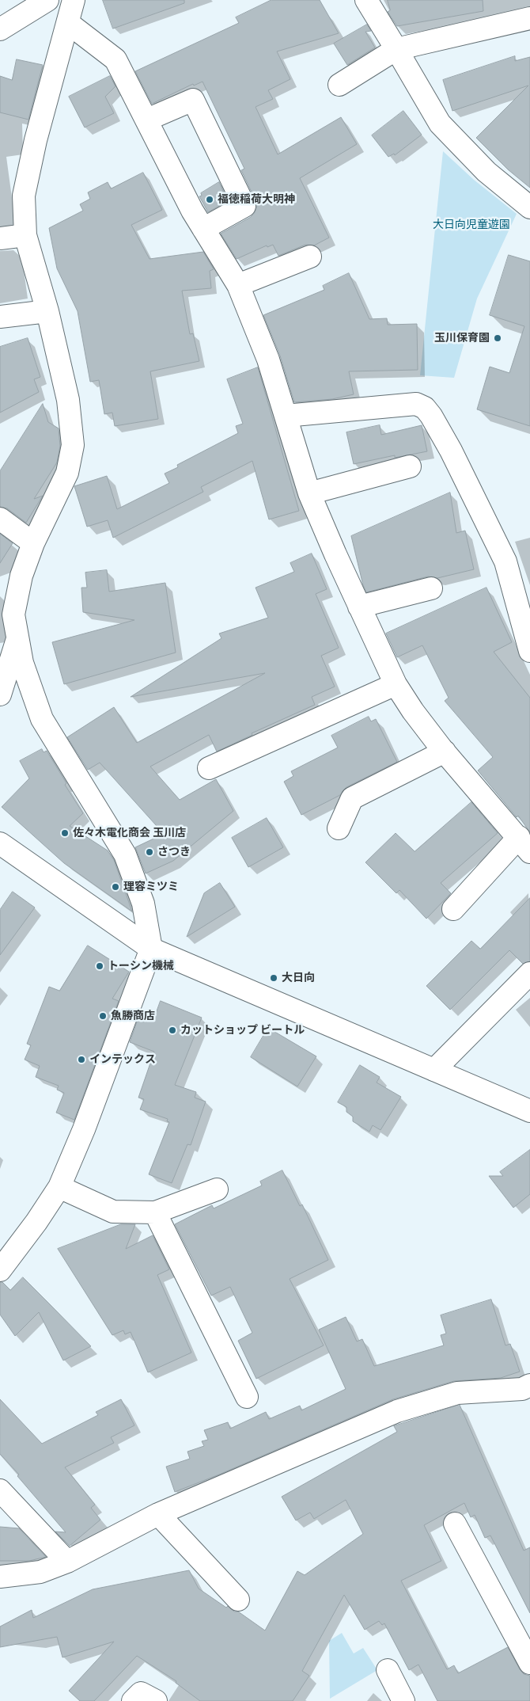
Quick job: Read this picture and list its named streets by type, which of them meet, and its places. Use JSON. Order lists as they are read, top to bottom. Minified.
{"parks":["大日向児童遊園"],"places":["福徳稲荷大明神","玉川保育園","佐々木電化商会 玉川店","さつき","理容ミツミ","トーシン機械","大日向","魚勝商店","カットショップ ビートル","インテックス"]}
